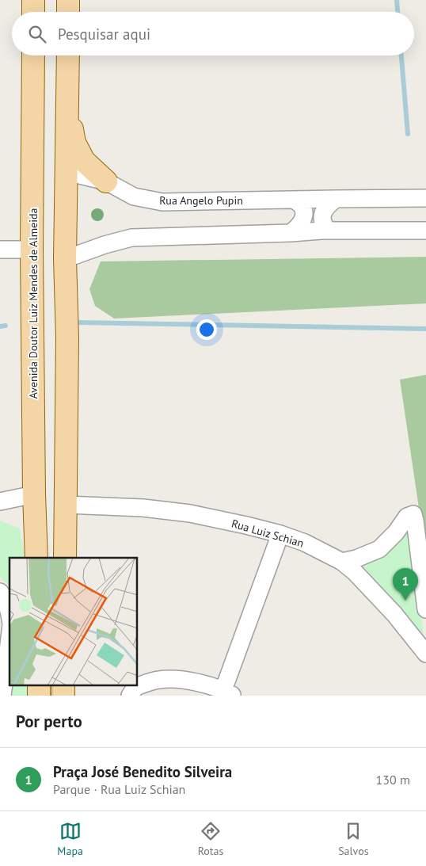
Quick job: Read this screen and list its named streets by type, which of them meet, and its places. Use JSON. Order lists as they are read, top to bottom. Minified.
{"streets":{"main road":["Avenida Doutor Luiz Mendes de Almeida"],"street":["Rua Angelo Pupin","Rua Luiz Schian"]},"page":{"search":"Pesquisar aqui","pins":"1","heading":"Por perto","list":[{"mark":"1","name":"Praça José Benedito Silveira","note":"Parque · Rua Luiz Schian","value":"130 m"}],"nav":["Mapa","Rotas","Salvos"]}}
